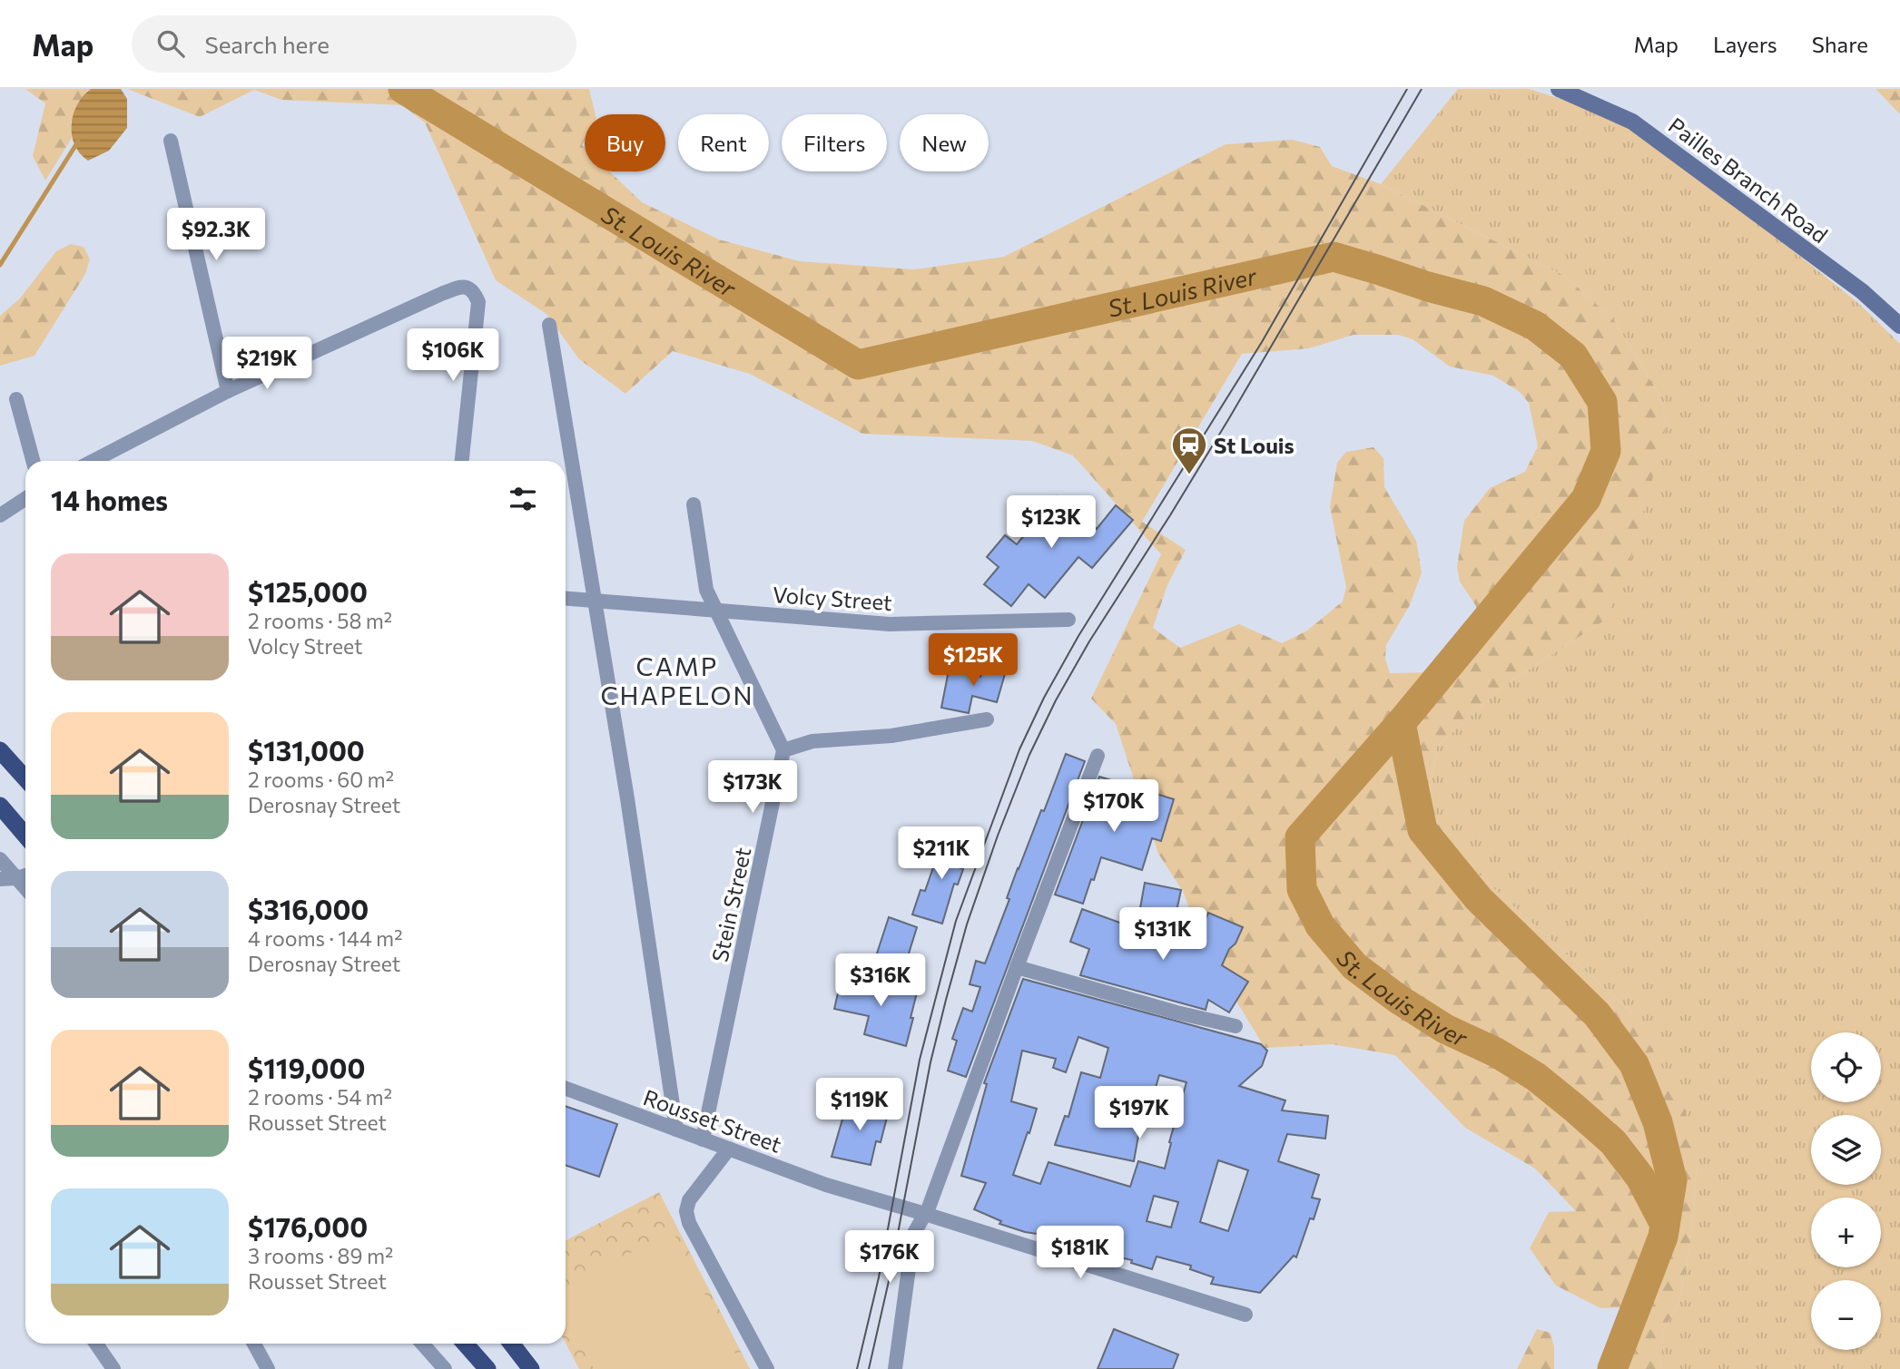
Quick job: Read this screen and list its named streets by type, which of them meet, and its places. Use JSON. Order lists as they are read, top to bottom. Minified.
{"streets":{"main road":["Pailles Branch Road"],"street":["Volcy Street","Stein Street","Rousset Street"]},"crossings":[["Stein Street","Rousset Street"]],"districts":["CAMP CHAPELON"],"water":["St. Louis River"],"places":{"station":["St Louis"]},"page":{"header":"Map","search":"Search here","nav":["Map","Layers","Share"],"chip":["Buy","Rent","Filters","New"],"price":["$92.3K","$106K","$219K","$123K","$125K","$173K","$170K","$211K","$131K","$316K","$119K","$197K","$181K","$176K"],"heading":"14 homes","list":[{"name":"$125,000","note":"2 rooms · 58 m² · Volcy Street"},{"name":"$131,000","note":"2 rooms · 60 m² · Derosnay Street"},{"name":"$316,000","note":"4 rooms · 144 m² · Derosnay Street"},{"name":"$119,000","note":"2 rooms · 54 m² · Rousset Street"},{"name":"$176,000","note":"3 rooms · 89 m² · Rousset Street"}],"map_buttons":["+","−"]}}
